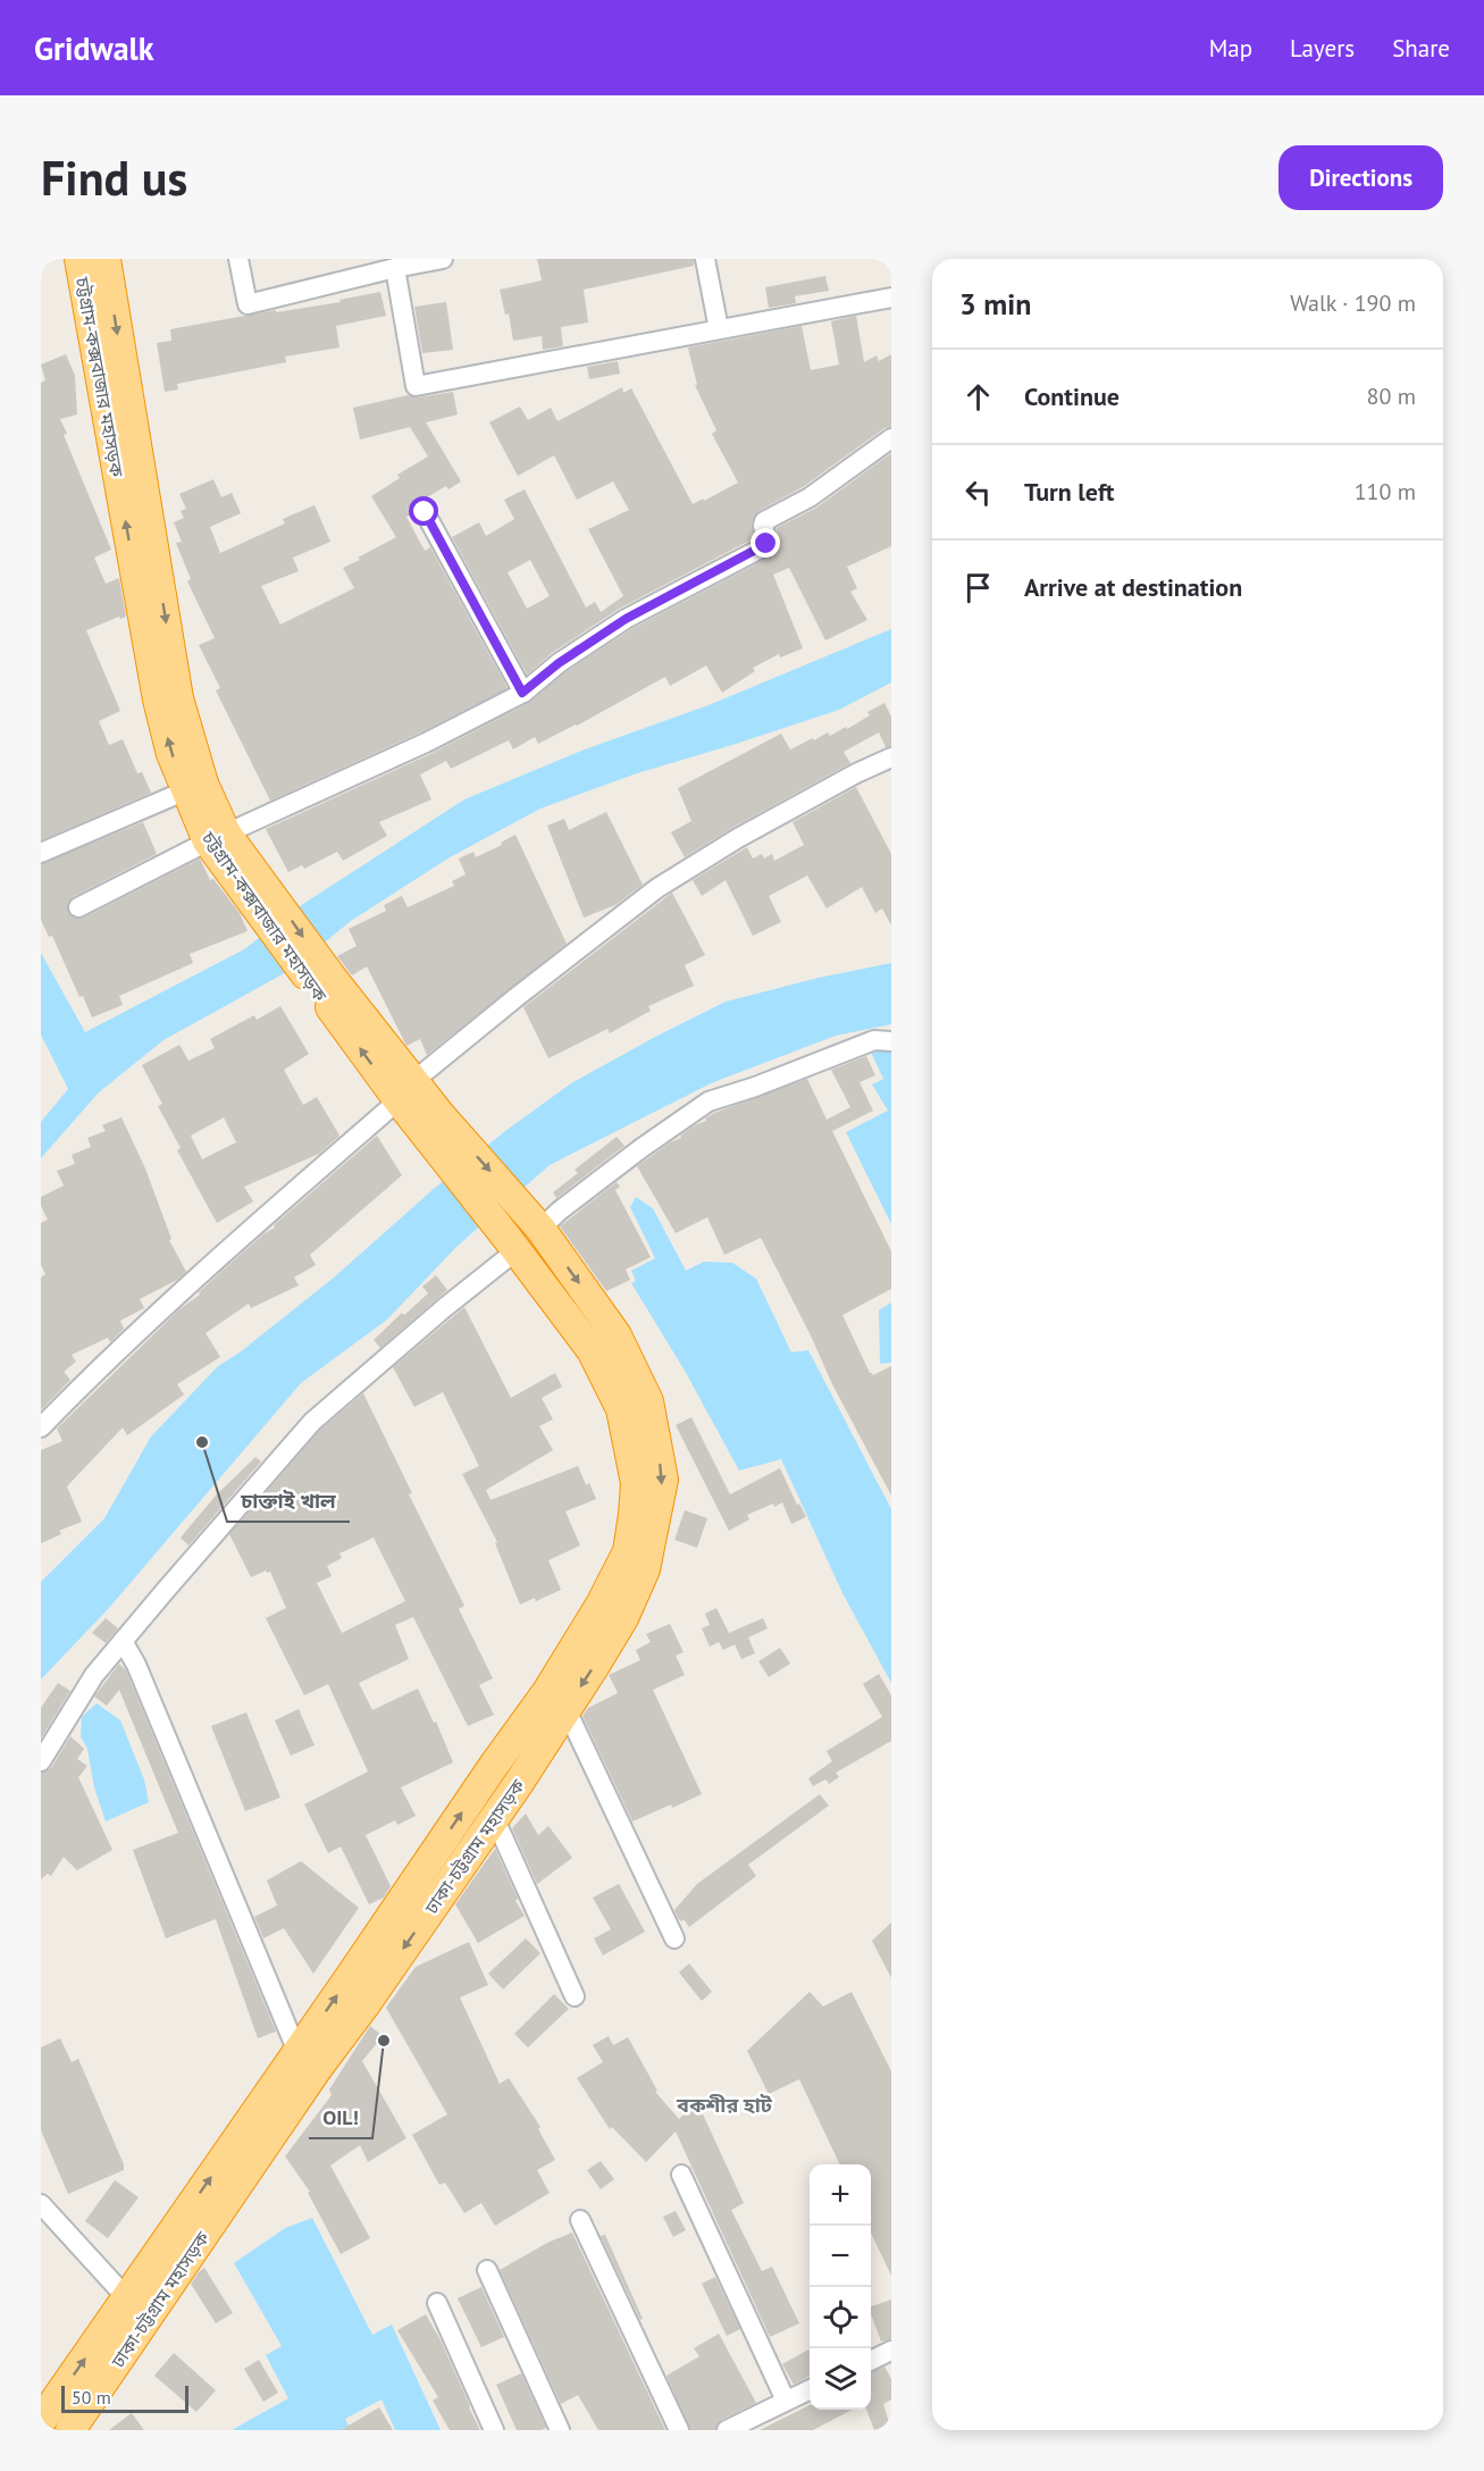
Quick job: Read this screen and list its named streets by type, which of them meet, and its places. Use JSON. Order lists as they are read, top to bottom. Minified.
{"streets":{"highway":["চট্টগ্রাম-কক্সবাজার মহাসড়ক","ঢাকা-চট্টগ্রাম মহাসড়ক"]},"crossings":[["চট্টগ্রাম-কক্সবাজার মহাসড়ক","ঢাকা-চট্টগ্রাম মহাসড়ক"]],"districts":["বকশীর হাট"],"places":["চাক্তাই খাল","OIL!"],"scale_bar":"50 m","page":{"header":"Gridwalk","nav":["Map","Layers","Share"],"buttons":"Directions","title":"Find us","heading":["3 min","Walk · 190 m"],"list":[["Continue","80 m"],["Turn left","110 m"],"Arrive at destination"],"map_buttons":["+","−"],"scale":"50 m"}}
